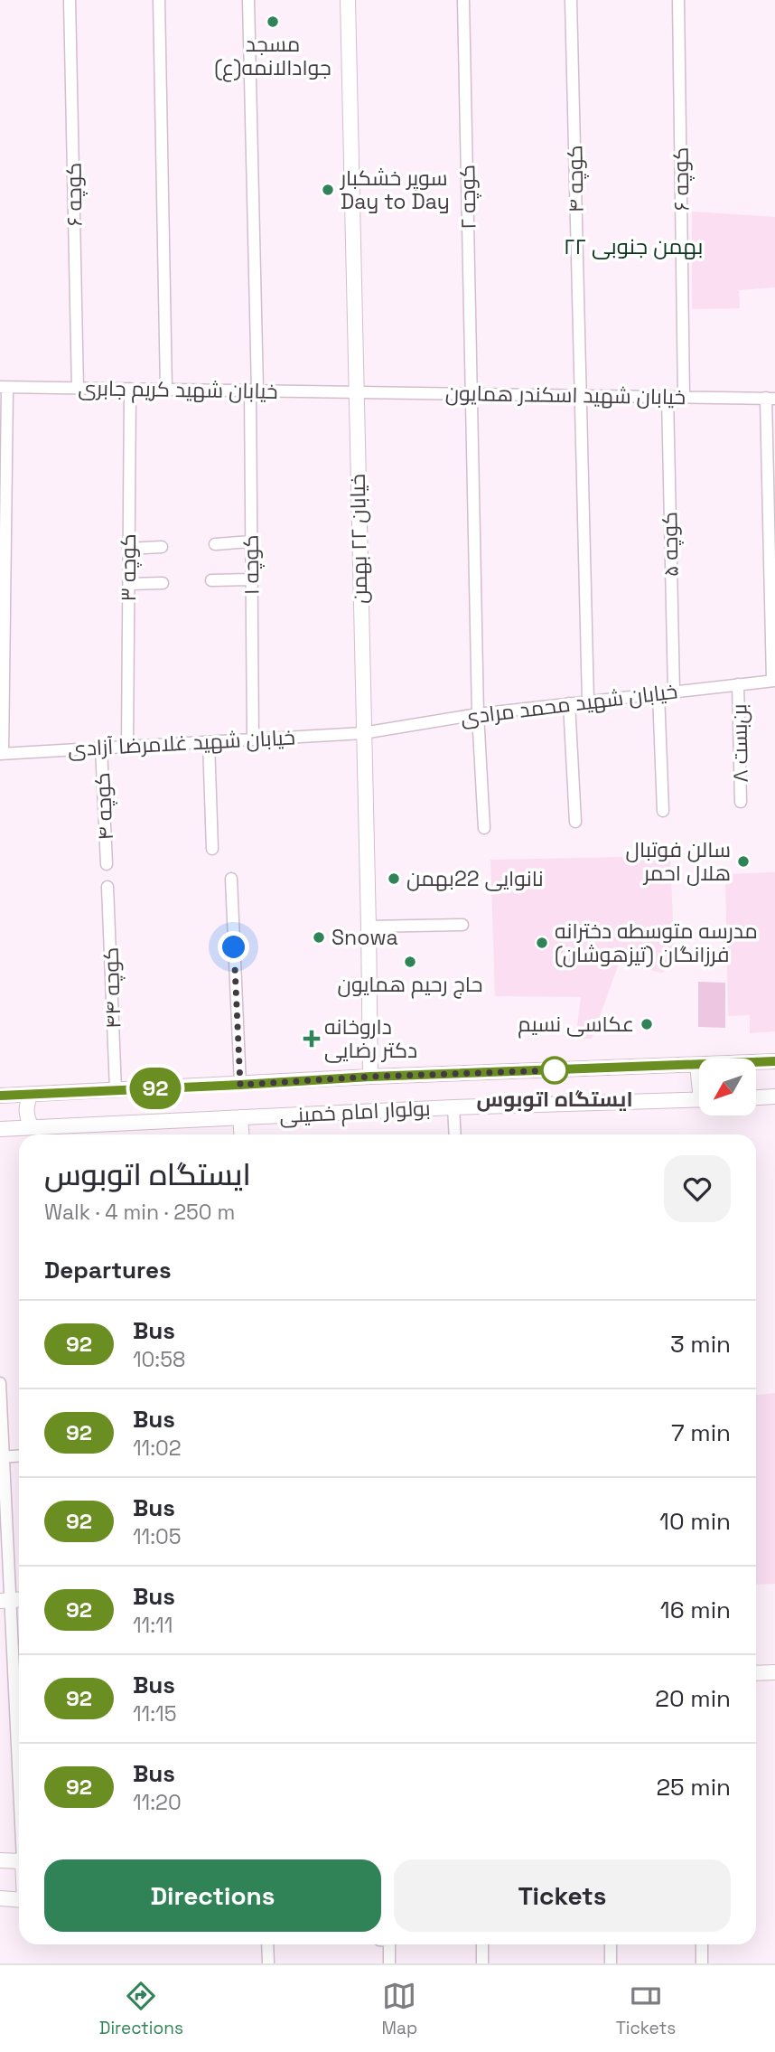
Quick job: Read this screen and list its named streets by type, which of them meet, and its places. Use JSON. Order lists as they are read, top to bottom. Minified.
{"streets":{"main road":["خیابان ۲۲ بهمن","بولوار امام خمینی"],"street":["کوچه ۴","کوچه ۶","کوچه ۲","خیابان شهید کریم جابری","خیابان شهید اسکندر همایون","کوچه ۵","کوچه ۱","کوچه ۳","خیابان شهید محمد مرادی","خیابان شهید غلامرضا آزادی","بن‌بست ۸","کوچه ۴۴"]},"crossings":[["کوچه ۴","خیابان شهید اسکندر همایون"],["کوچه ۴","خیابان شهید غلامرضا آزادی"],["کوچه ۶","خیابان شهید کریم جابری"],["کوچه ۶","خیابان شهید اسکندر همایون"],["کوچه ۲","خیابان شهید اسکندر همایون"],["خیابان شهید کریم جابری","خیابان شهید اسکندر همایون"],["خیابان شهید کریم جابری","خیابان ۲۲ بهمن"],["خیابان شهید کریم جابری","کوچه ۱"],["خیابان شهید کریم جابری","کوچه ۳"],["خیابان شهید اسکندر همایون","خیابان ۲۲ بهمن"],["خیابان شهید اسکندر همایون","کوچه ۵"],["خیابان ۲۲ بهمن","خیابان شهید محمد مرادی"],["خیابان ۲۲ بهمن","خیابان شهید غلامرضا آزادی"],["خیابان ۲۲ بهمن","بولوار امام خمینی"],["کوچه ۵","خیابان شهید محمد مرادی"],["کوچه ۱","خیابان شهید غلامرضا آزادی"],["کوچه ۳","خیابان شهید غلامرضا آزادی"],["خیابان شهید محمد مرادی","خیابان شهید غلامرضا آزادی"],["خیابان شهید محمد مرادی","بن‌بست ۸"],["کوچه ۴۴","بولوار امام خمینی"]],"districts":["۲۲ بهمن جنوبی"],"places":{"other":["مسجد جوادالانمه(ع)","سوپر خشکبار Day to Day","سالن فوتبال هلال احمر","نانوایی 22بهمن","Snowa","مدرسه متوسطه دخترانه فرزانگان (تیزهوشان)","حاج رحیم همایون","عکاسی نسیم","ایستگاه اتوبوس"],"health":["داروخانه دکتر رضایی"]},"lines":["bus line 92"],"north":"bottom left","page":{"on_map":"92","heading":[["ایستگاه اتوبوس","Walk · 4 min · 250 m"],"Departures"],"list":[{"mark":"92","name":"Bus","note":"10:58","value":"3 min"},{"mark":"92","name":"Bus","note":"11:02","value":"7 min"},{"mark":"92","name":"Bus","note":"11:05","value":"10 min"},{"mark":"92","name":"Bus","note":"11:11","value":"16 min"},{"mark":"92","name":"Bus","note":"11:15","value":"20 min"},{"mark":"92","name":"Bus","note":"11:20","value":"25 min"}],"buttons":["Directions","Tickets"],"tabs":["Directions","Map","Tickets"]}}
